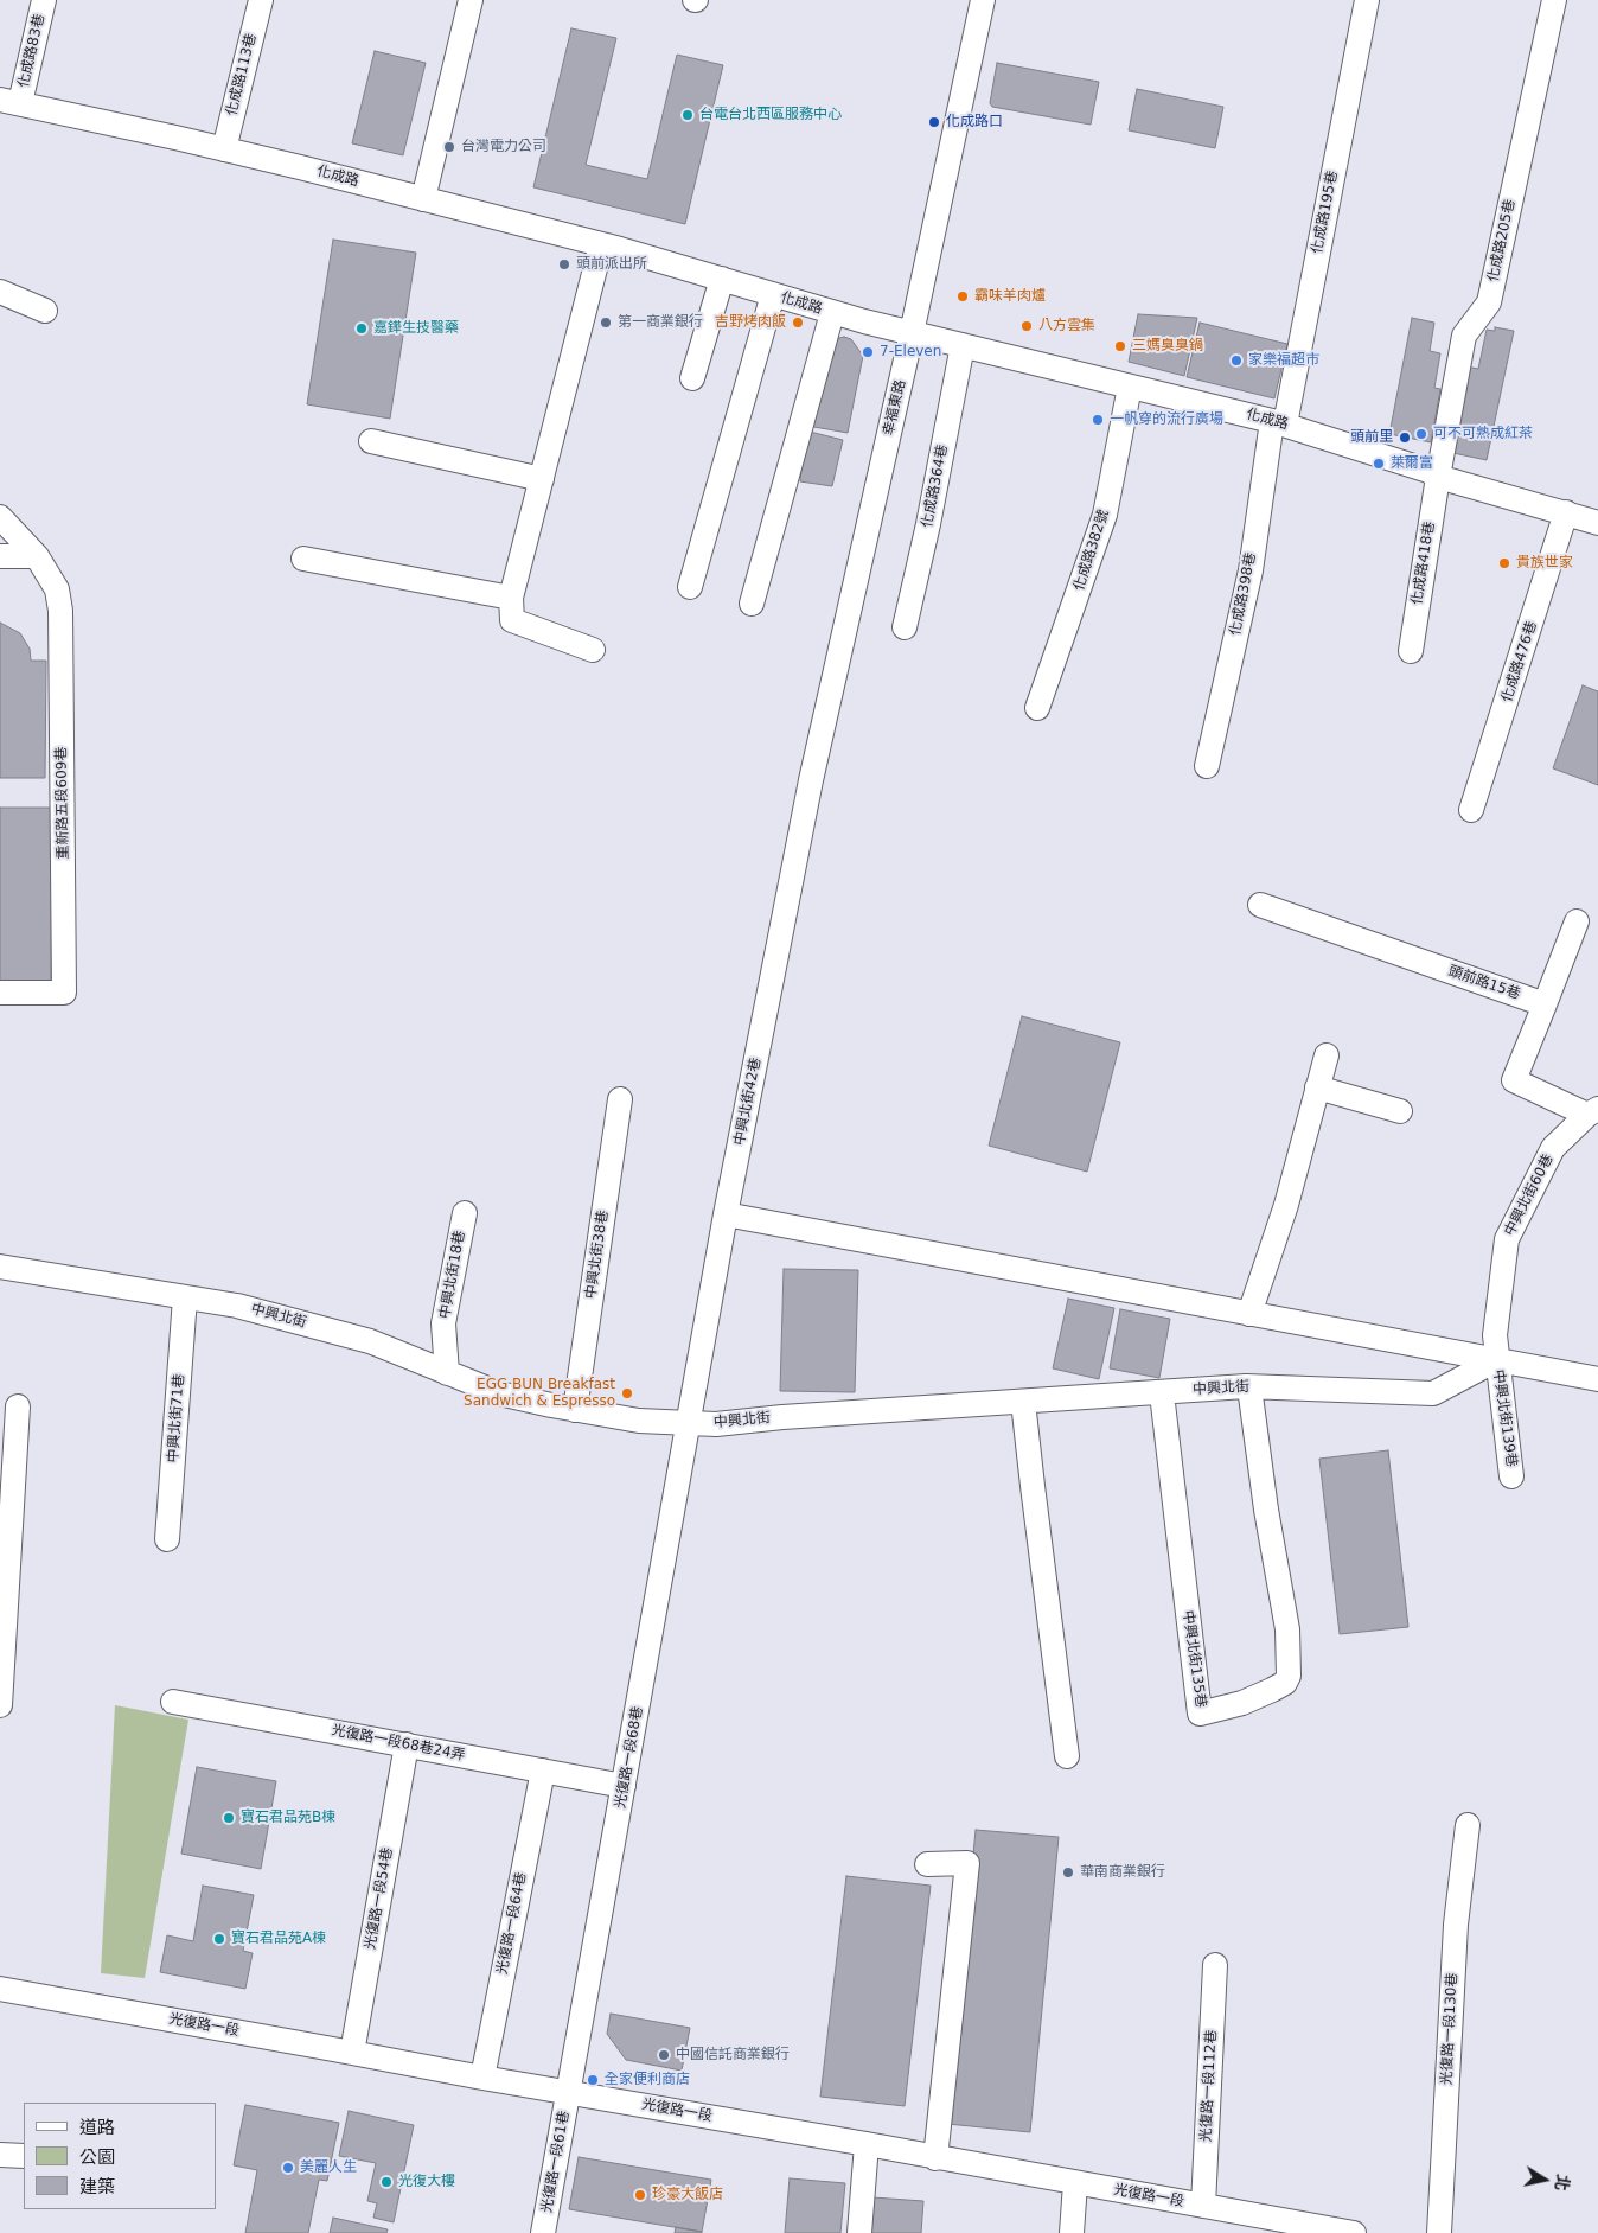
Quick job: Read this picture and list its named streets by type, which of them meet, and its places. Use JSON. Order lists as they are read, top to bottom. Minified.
{"streets":{"street":["化成路83巷","化成路113巷","化成路","化成路195巷","化成路205巷","幸福東路","化成路364巷","化成路382號","化成路418巷","化成路398巷","化成路476巷","重新路五段609巷","頭前路15巷","中興北街42巷","中興北街60巷","中興北街38巷","中興北街18巷","中興北街","中興北街71巷","中興北街139巷","中興北街135巷","光復路一段68巷24弄","光復路一段68巷","光復路一段54巷","光復路一段64巷","光復路一段","光復路一段130巷","光復路一段112巷","光復路一段61巷"]},"crossings":[["化成路83巷","化成路"],["化成路113巷","化成路"],["化成路","化成路195巷"],["化成路","化成路205巷"],["化成路","幸福東路"],["化成路","化成路364巷"],["化成路","化成路382號"],["化成路","化成路418巷"],["化成路","化成路398巷"],["化成路","化成路476巷"],["化成路195巷","化成路398巷"],["化成路205巷","化成路418巷"],["幸福東路","中興北街42巷"],["中興北街42巷","中興北街"],["中興北街42巷","光復路一段68巷"],["中興北街60巷","中興北街"],["中興北街60巷","中興北街139巷"],["中興北街38巷","中興北街"],["中興北街18巷","中興北街"],["中興北街","中興北街71巷"],["中興北街","中興北街139巷"],["中興北街","中興北街135巷"],["中興北街","光復路一段68巷"],["光復路一段68巷24弄","光復路一段68巷"],["光復路一段68巷24弄","光復路一段54巷"],["光復路一段68巷24弄","光復路一段64巷"],["光復路一段68巷","光復路一段"],["光復路一段68巷","光復路一段61巷"],["光復路一段54巷","光復路一段"],["光復路一段64巷","光復路一段"],["光復路一段","光復路一段112巷"],["光復路一段","光復路一段61巷"]],"places":["台電台北西區服務中心","化成路口","台灣電力公司","頭前派出所","霸味羊肉爐","第一商業銀行","吉野烤肉飯","八方雲集","嘉鏵生技醫藥","三媽臭臭鍋","7-Eleven","家樂福超市","一帆穿的流行廣場","可不可熟成紅茶","頭前里","萊爾富","貴族世家","EGG BUN Breakfast Sandwich & Espresso","寶石君品苑B棟","華南商業銀行","寶石君品苑A棟","中國信託商業銀行","全家便利商店","美麗人生","光復大樓","珍豪大飯店"],"legend":["道路","公園","建築"],"north":"right"}
